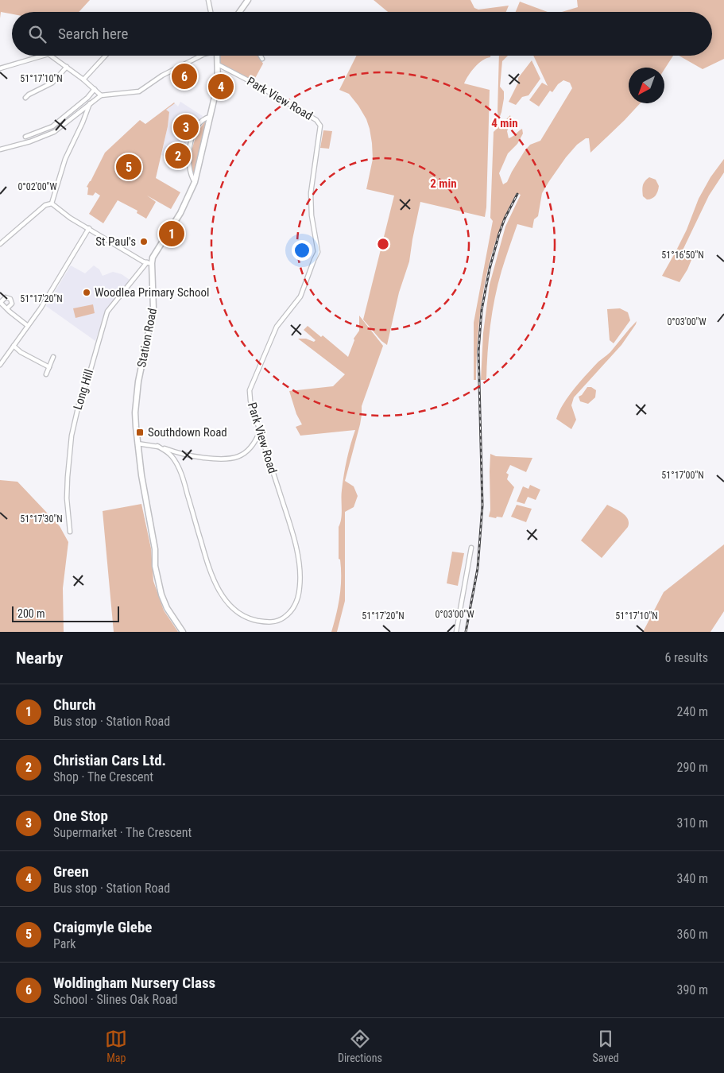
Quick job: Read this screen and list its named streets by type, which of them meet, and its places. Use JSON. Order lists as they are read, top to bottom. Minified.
{"streets":{"street":["Park View Road","Station Road","Long Hill"]},"crossings":[["Park View Road","Station Road"],["Station Road","Long Hill"]],"places":{"other":["St Paul's","Woodlea Primary School"],"transit":["Southdown Road"]},"scale_bar":"200 m","north":"bottom left","page":{"search":"Search here","pins":["6","4","3","2","5","1"],"scale":"200 m","heading":["Nearby","6 results"],"list":[{"mark":"1","name":"Church","note":"Bus stop · Station Road","value":"240 m"},{"mark":"2","name":"Christian Cars Ltd.","note":"Shop · The Crescent","value":"290 m"},{"mark":"3","name":"One Stop","note":"Supermarket · The Crescent","value":"310 m"},{"mark":"4","name":"Green","note":"Bus stop · Station Road","value":"340 m"},{"mark":"5","name":"Craigmyle Glebe","note":"Park","value":"360 m"},{"mark":"6","name":"Woldingham Nursery Class","note":"School · Slines Oak Road","value":"390 m"}],"nav":["Map","Directions","Saved"]},"coordinates":["51°17'10\"N","0°02'00\"W","51°16'50\"N","51°17'20\"N","0°03'00\"W","51°17'00\"N","51°17'30\"N"],"rings":["4 min","2 min"]}
